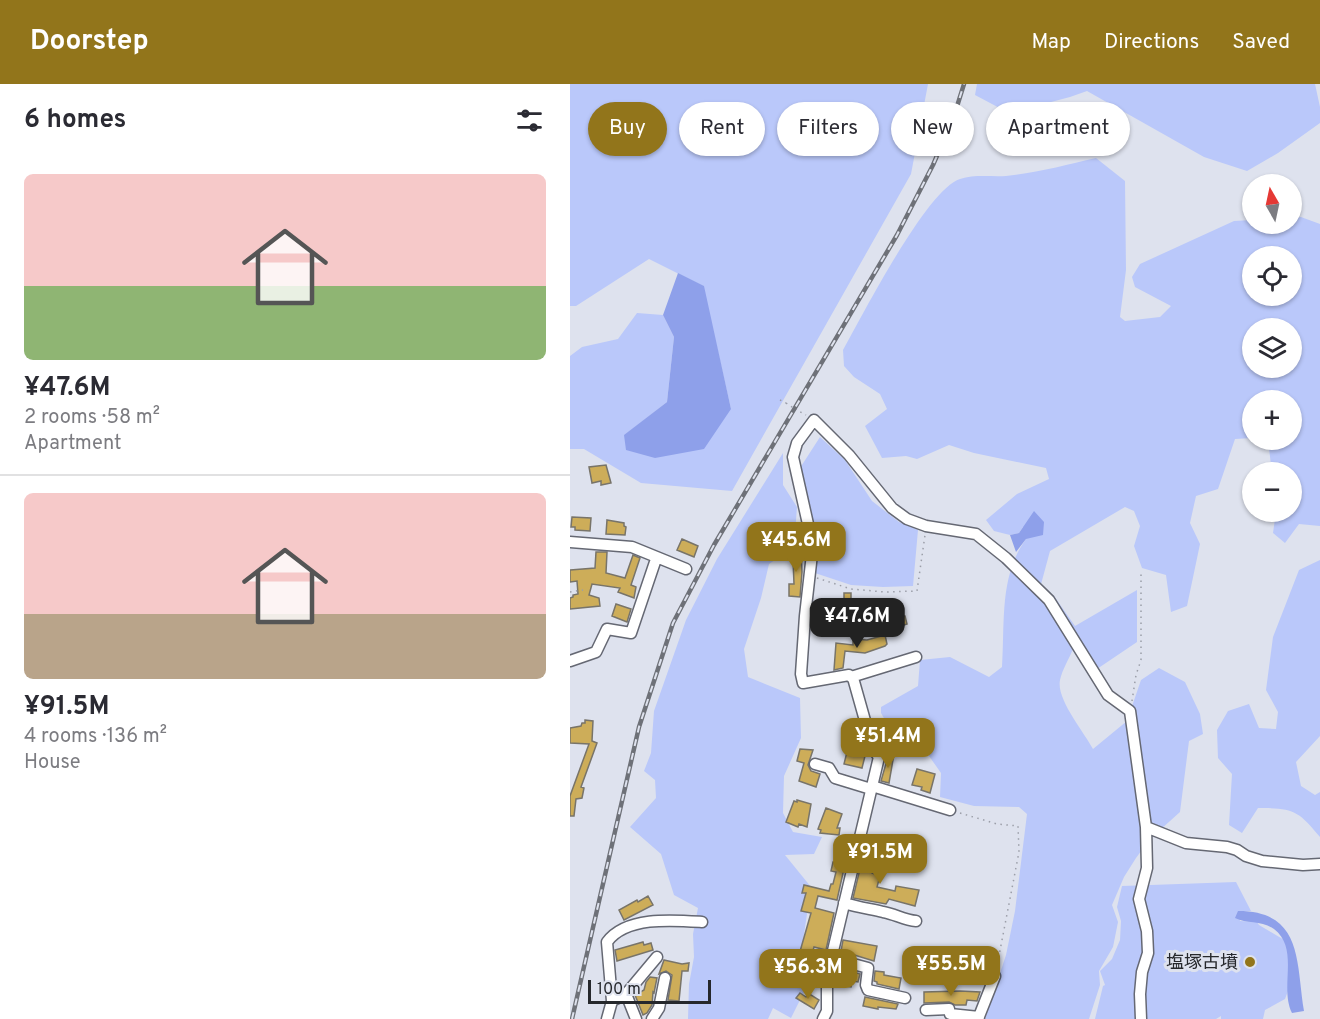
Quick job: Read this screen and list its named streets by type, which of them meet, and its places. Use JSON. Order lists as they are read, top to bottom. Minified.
{"places":["塩塚古墳"],"scale_bar":"100 m","north":"top","page":{"header":"Doorstep","nav":["Map","Directions","Saved"],"heading":"6 homes","chip":["Buy","Rent","Filters","New","Apartment"],"list":[{"name":"¥47.6M","note":"2 rooms · 58 m² · Apartment"},{"name":"¥91.5M","note":"4 rooms · 136 m² · House"}],"map_buttons":["+","−"],"price":["¥45.6M","¥47.6M","¥51.4M","¥91.5M","¥55.5M","¥56.3M"],"scale":"100 m"}}
